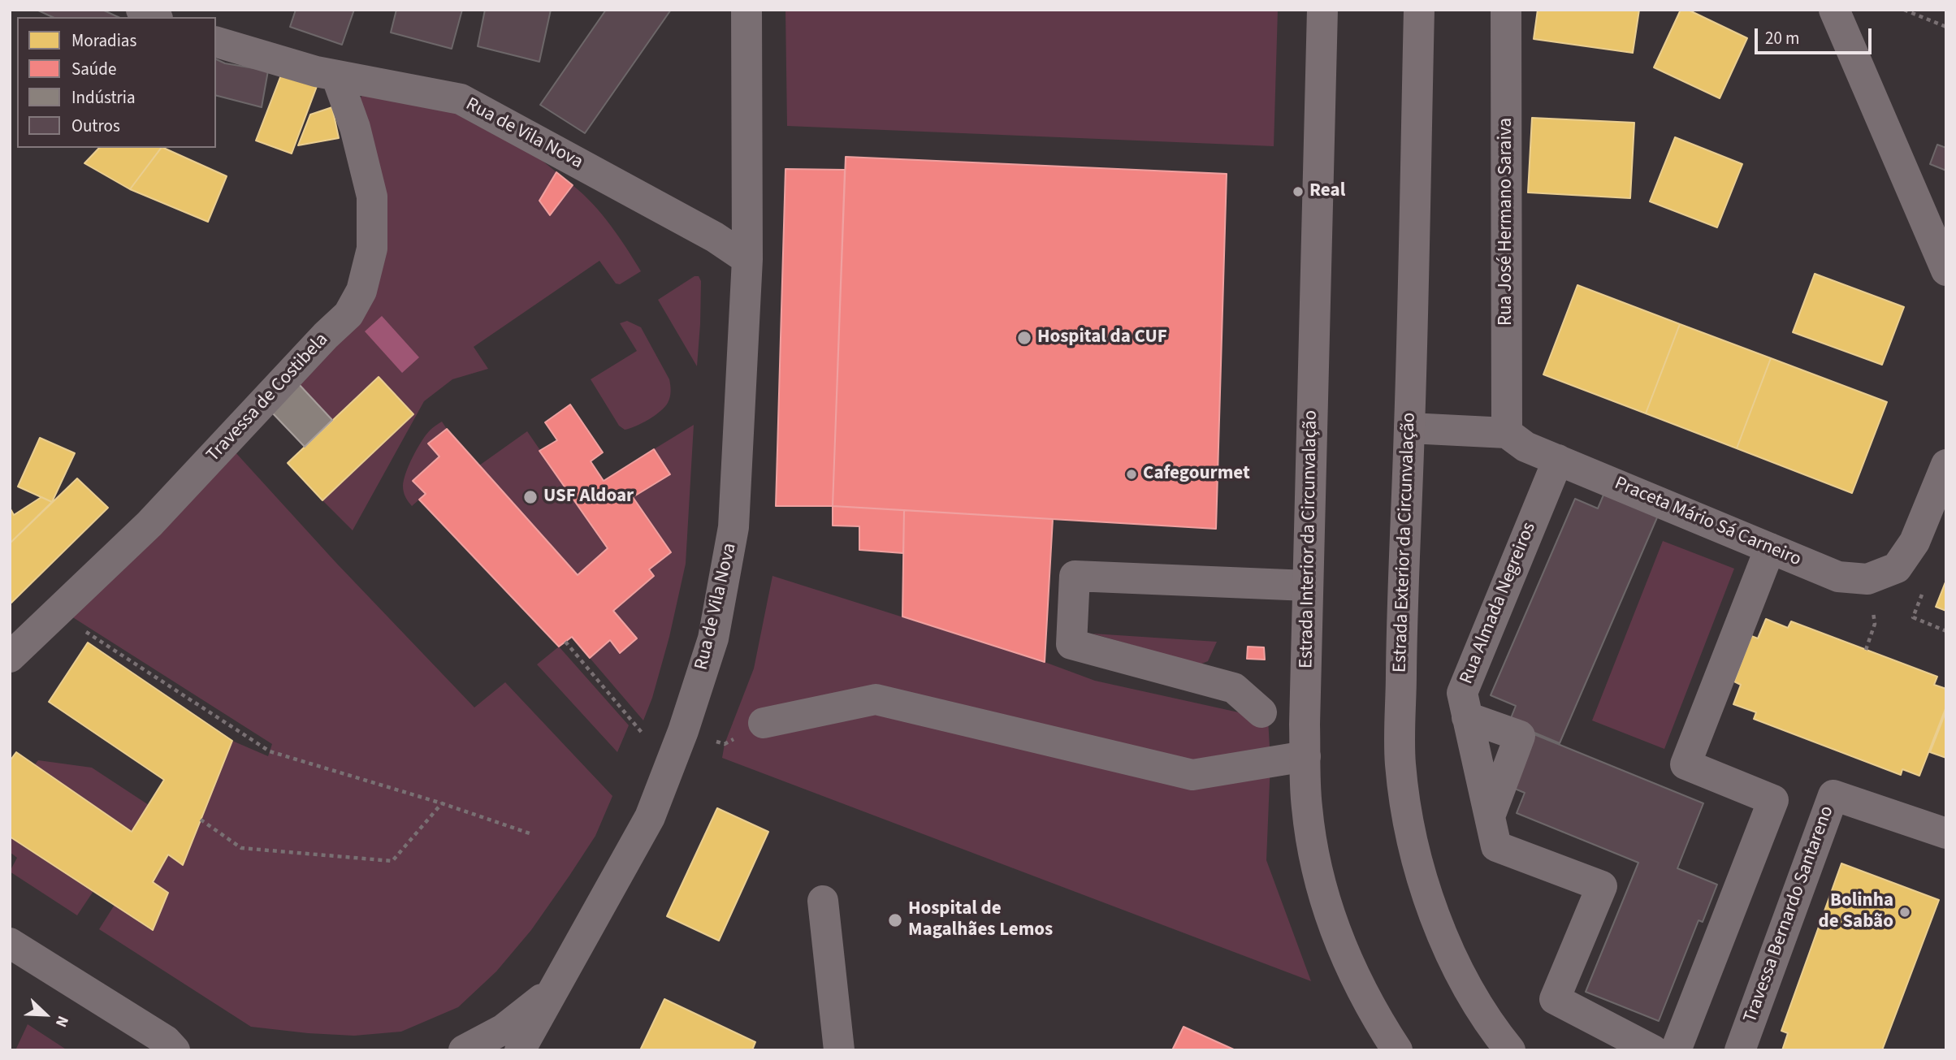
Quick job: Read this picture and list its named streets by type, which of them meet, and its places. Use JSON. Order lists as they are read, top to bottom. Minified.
{"streets":{"main road":["Estrada Interior da Circunvalação","Estrada Exterior da Circunvalação"],"street":["Rua de Vila Nova","Rua José Hermano Saraiva","Travessa de Costibela","Praceta Mário Sá Carneiro","Rua Almada Negreiros","Travessa Bernardo Santareno"]},"crossings":[["Rua de Vila Nova","Travessa de Costibela"],["Rua José Hermano Saraiva","Praceta Mário Sá Carneiro"],["Praceta Mário Sá Carneiro","Rua Almada Negreiros"]],"places":["Real","Hospital da CUF","Cafegourmet","USF Aldoar","Bolinha de Sabão","Hospital de Magalhães Lemos"],"legend":["Moradias","Saúde","Indústria","Outros"],"scale_bar":"20 m","north":"bottom right"}
